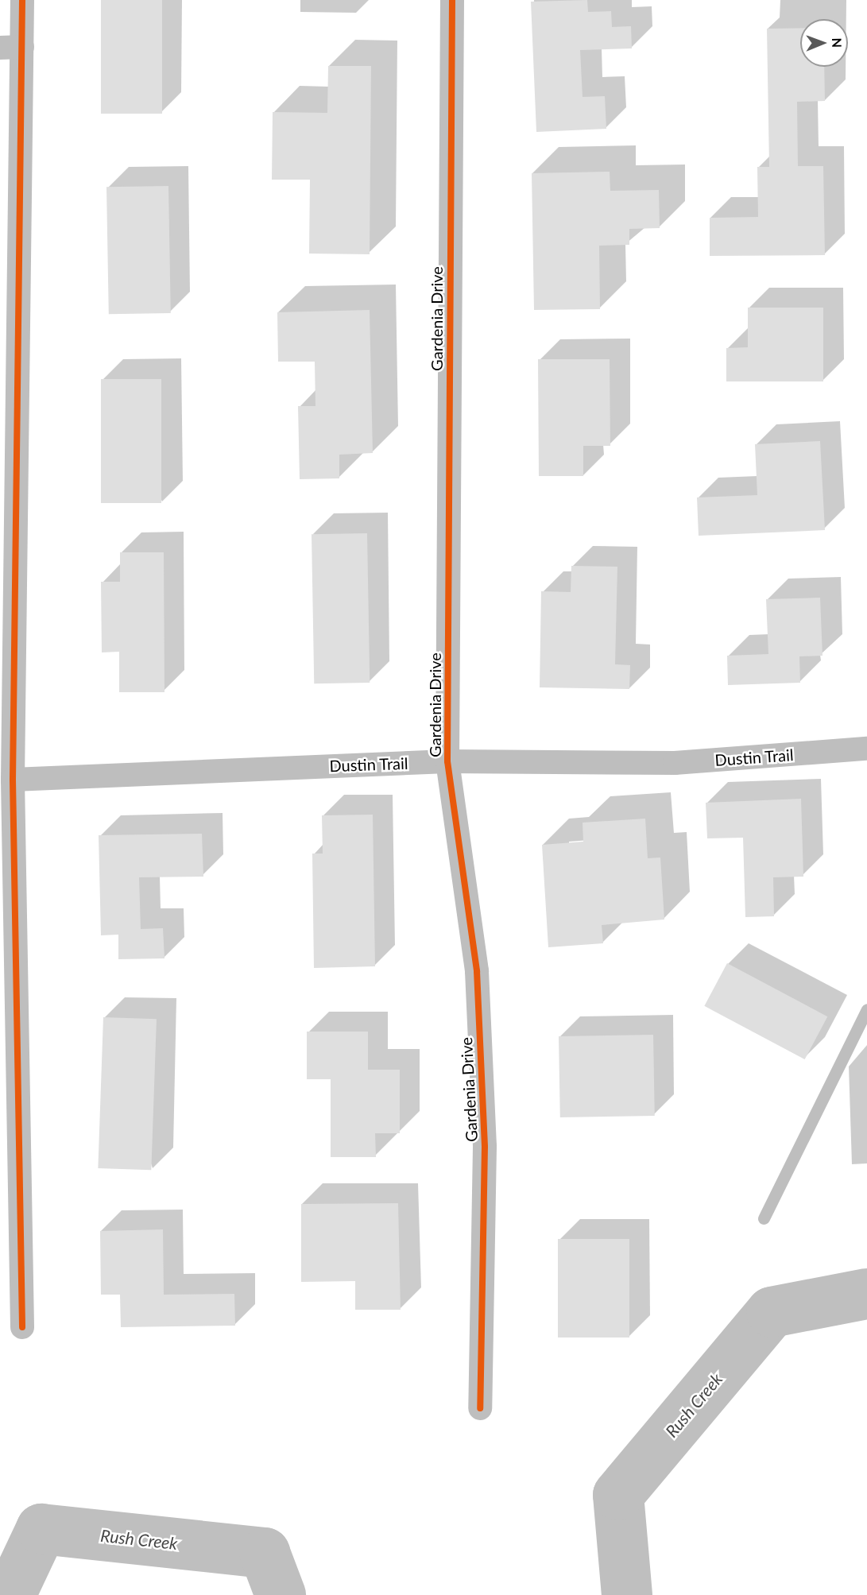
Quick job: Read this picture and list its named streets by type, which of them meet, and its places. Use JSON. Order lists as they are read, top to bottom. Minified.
{"streets":{"street":["Gardenia Drive","Dustin Trail"]},"crossings":[["Gardenia Drive","Dustin Trail"]],"water":["Rush Creek"],"north":"right"}
